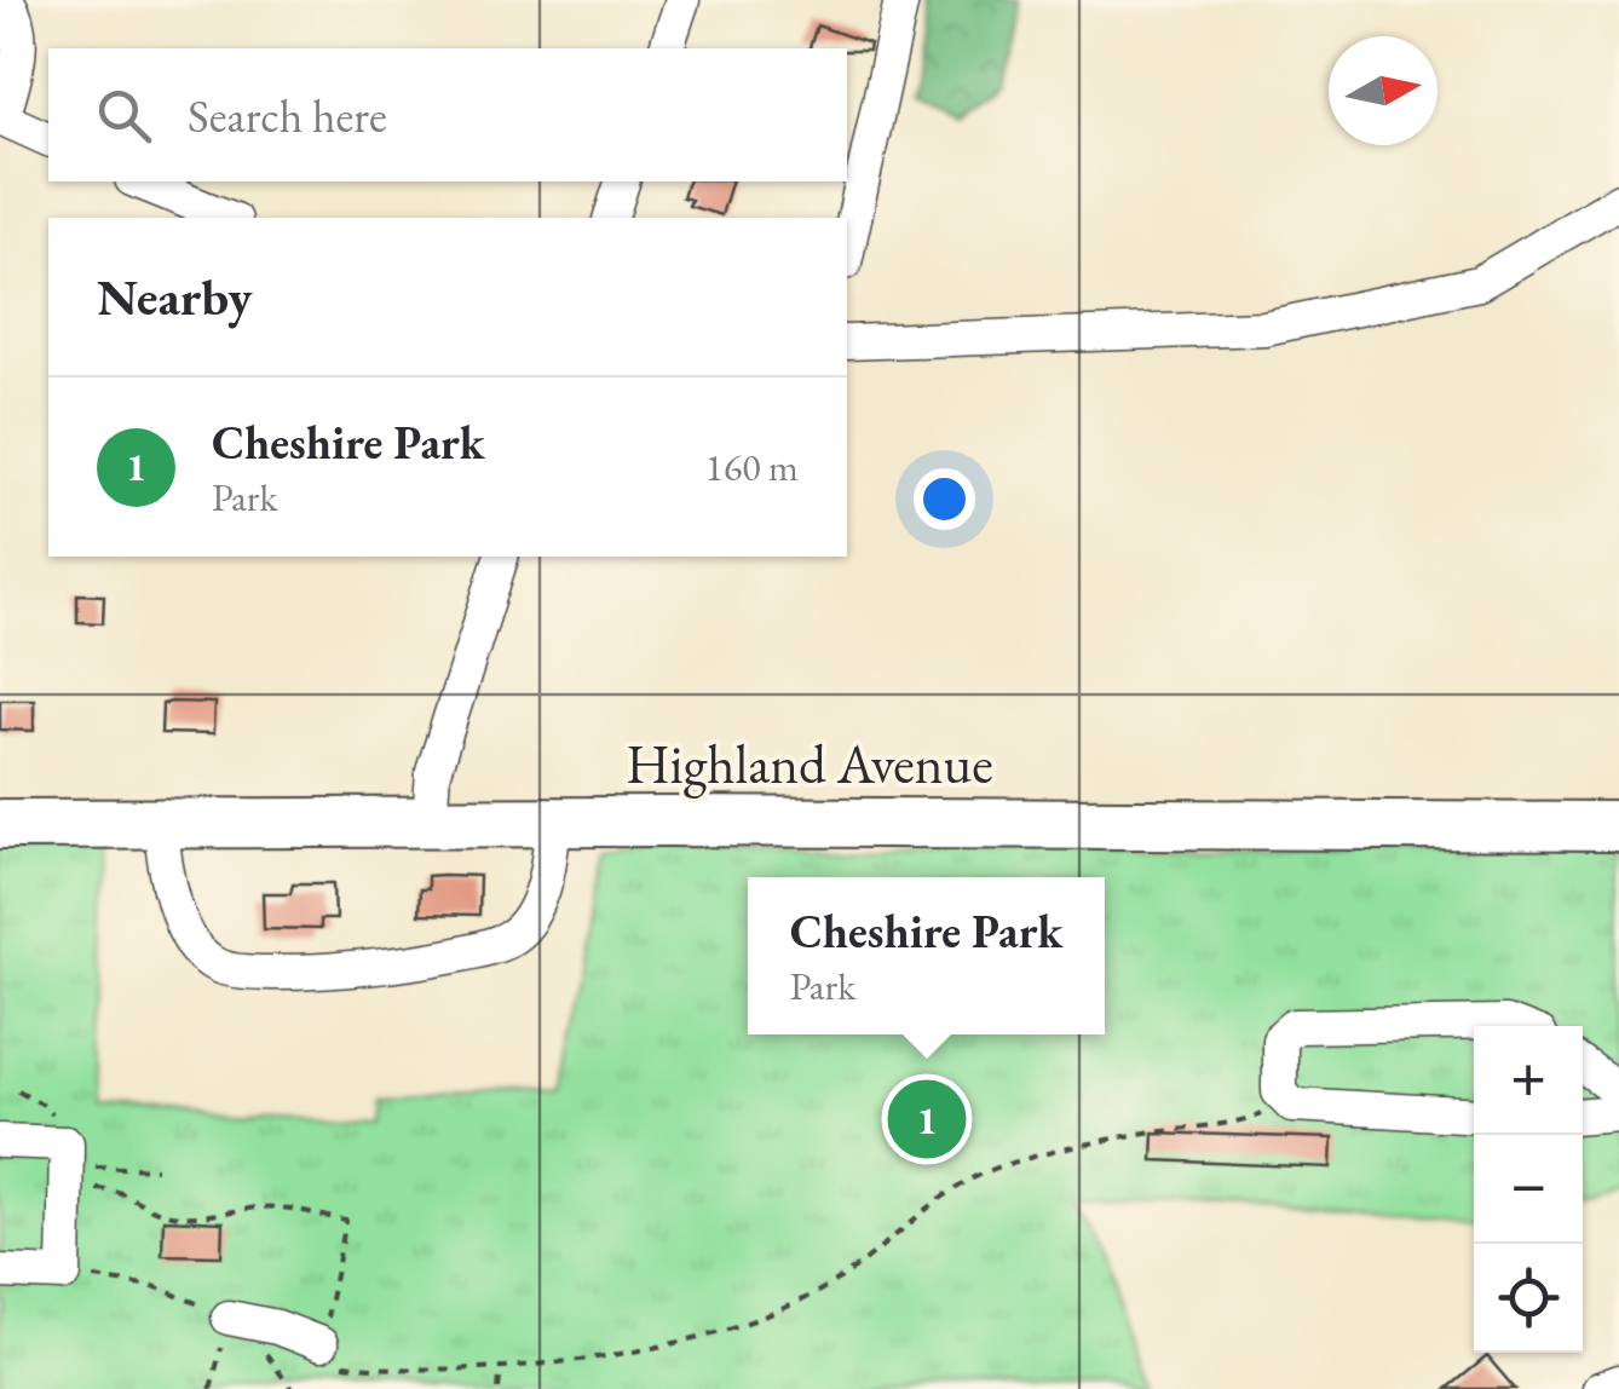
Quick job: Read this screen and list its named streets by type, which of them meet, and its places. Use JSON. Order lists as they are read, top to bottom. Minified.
{"streets":{"highway":["Highland Avenue"]},"north":"right","page":{"search":"Search here","heading":"Nearby","list":[{"mark":"1","name":"Cheshire Park","note":"Park","value":"160 m"}],"popup":["Cheshire Park","Park"],"map_buttons":["+","−"],"pins":"1"}}
